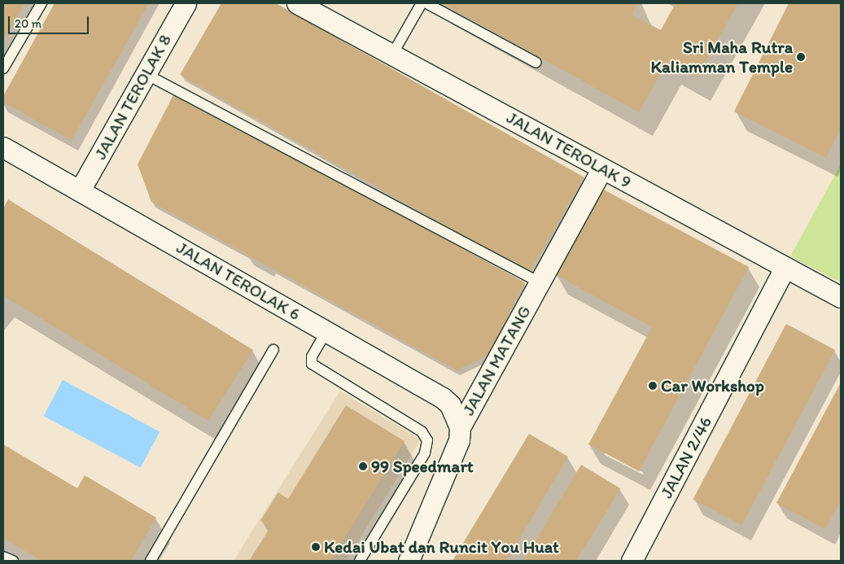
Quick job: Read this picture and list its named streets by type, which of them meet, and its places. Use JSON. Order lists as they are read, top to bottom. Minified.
{"streets":{"street":["JALAN TEROLAK 8","JALAN TEROLAK 9","JALAN TEROLAK 6","JALAN MATANG","JALAN 2/46"]},"crossings":[["JALAN TEROLAK 8","JALAN TEROLAK 6"],["JALAN TEROLAK 9","JALAN MATANG"],["JALAN TEROLAK 9","JALAN 2/46"],["JALAN TEROLAK 6","JALAN MATANG"]],"places":["Sri Maha Rutra Kaliamman Temple","Car Workshop","99 Speedmart","Kedai Ubat dan Runcit You Huat"],"scale_bar":"20 m"}
